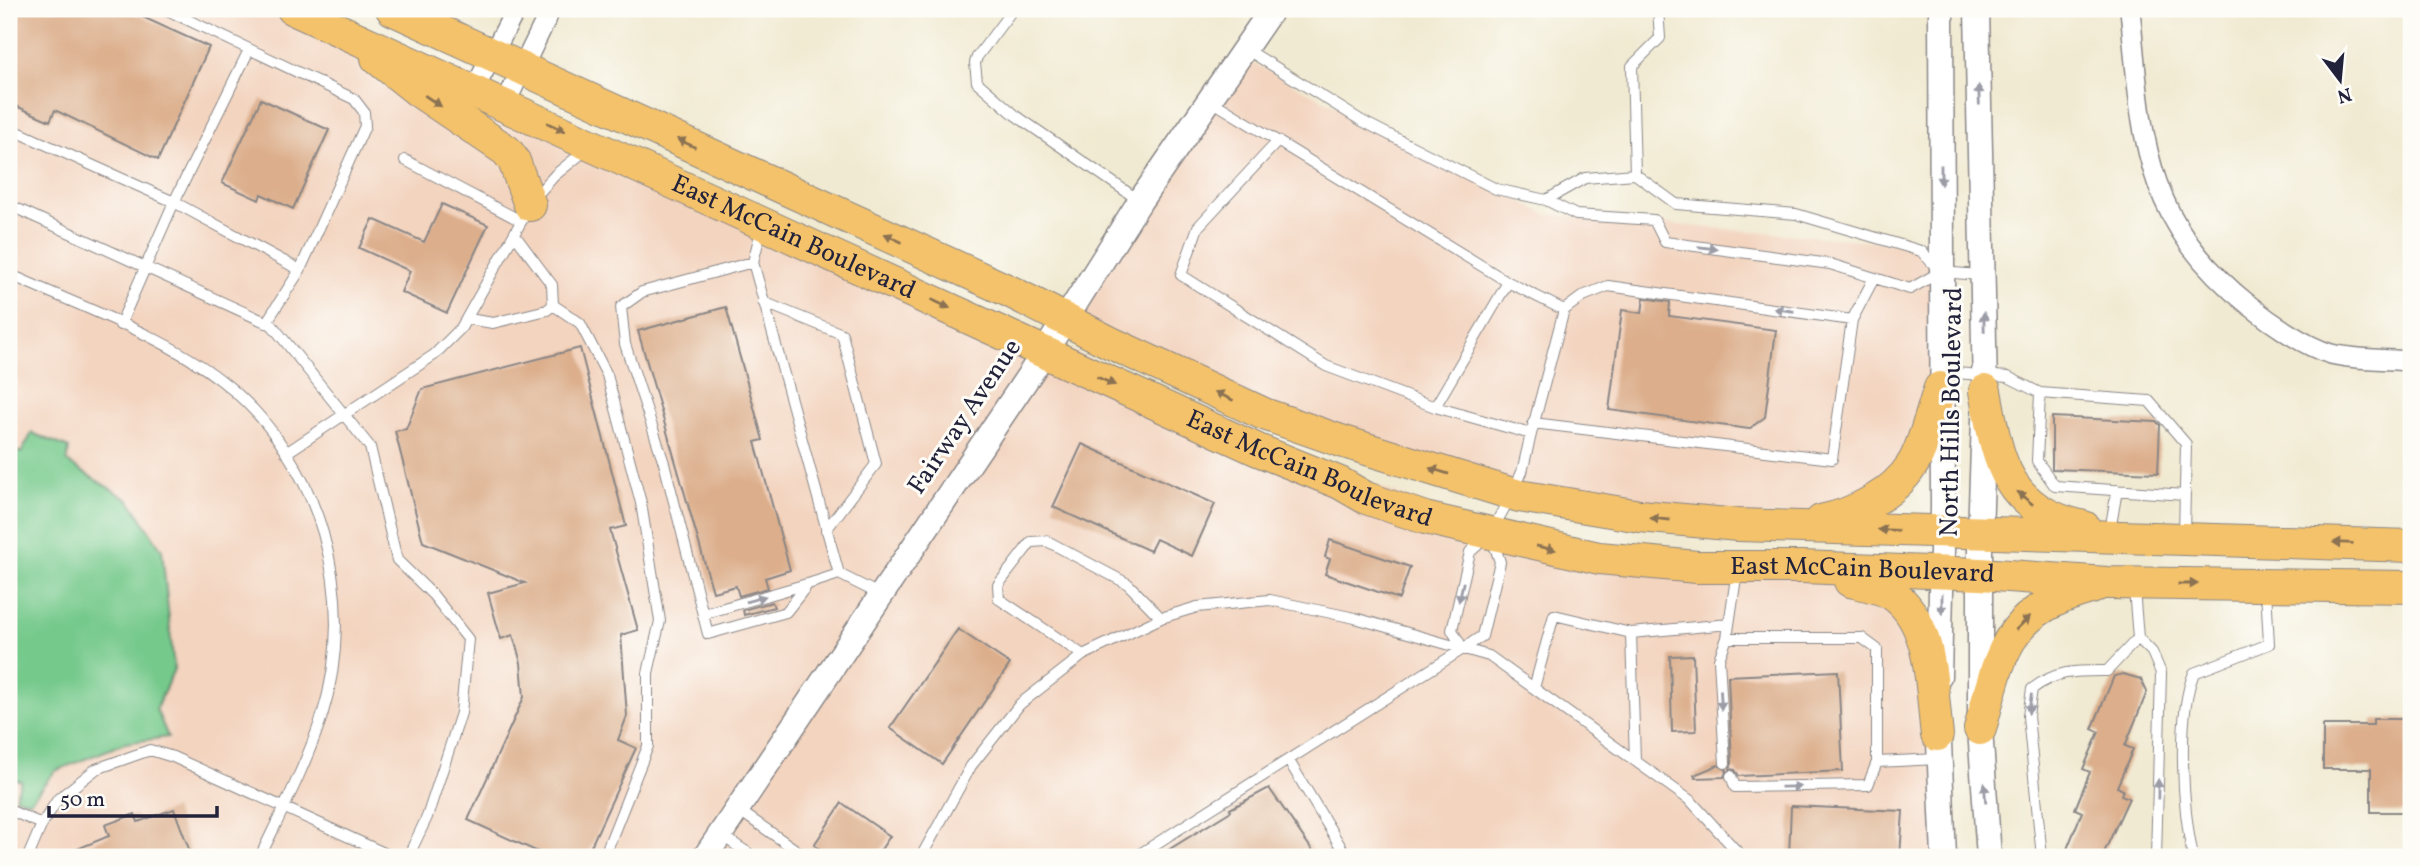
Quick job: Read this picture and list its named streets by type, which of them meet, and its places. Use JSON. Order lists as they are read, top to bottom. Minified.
{"streets":{"main road":["East McCain Boulevard"],"street":["North Hills Boulevard","Fairway Avenue"]},"crossings":[["East McCain Boulevard","North Hills Boulevard"],["East McCain Boulevard","Fairway Avenue"]],"scale_bar":"50 m","north":"bottom"}
